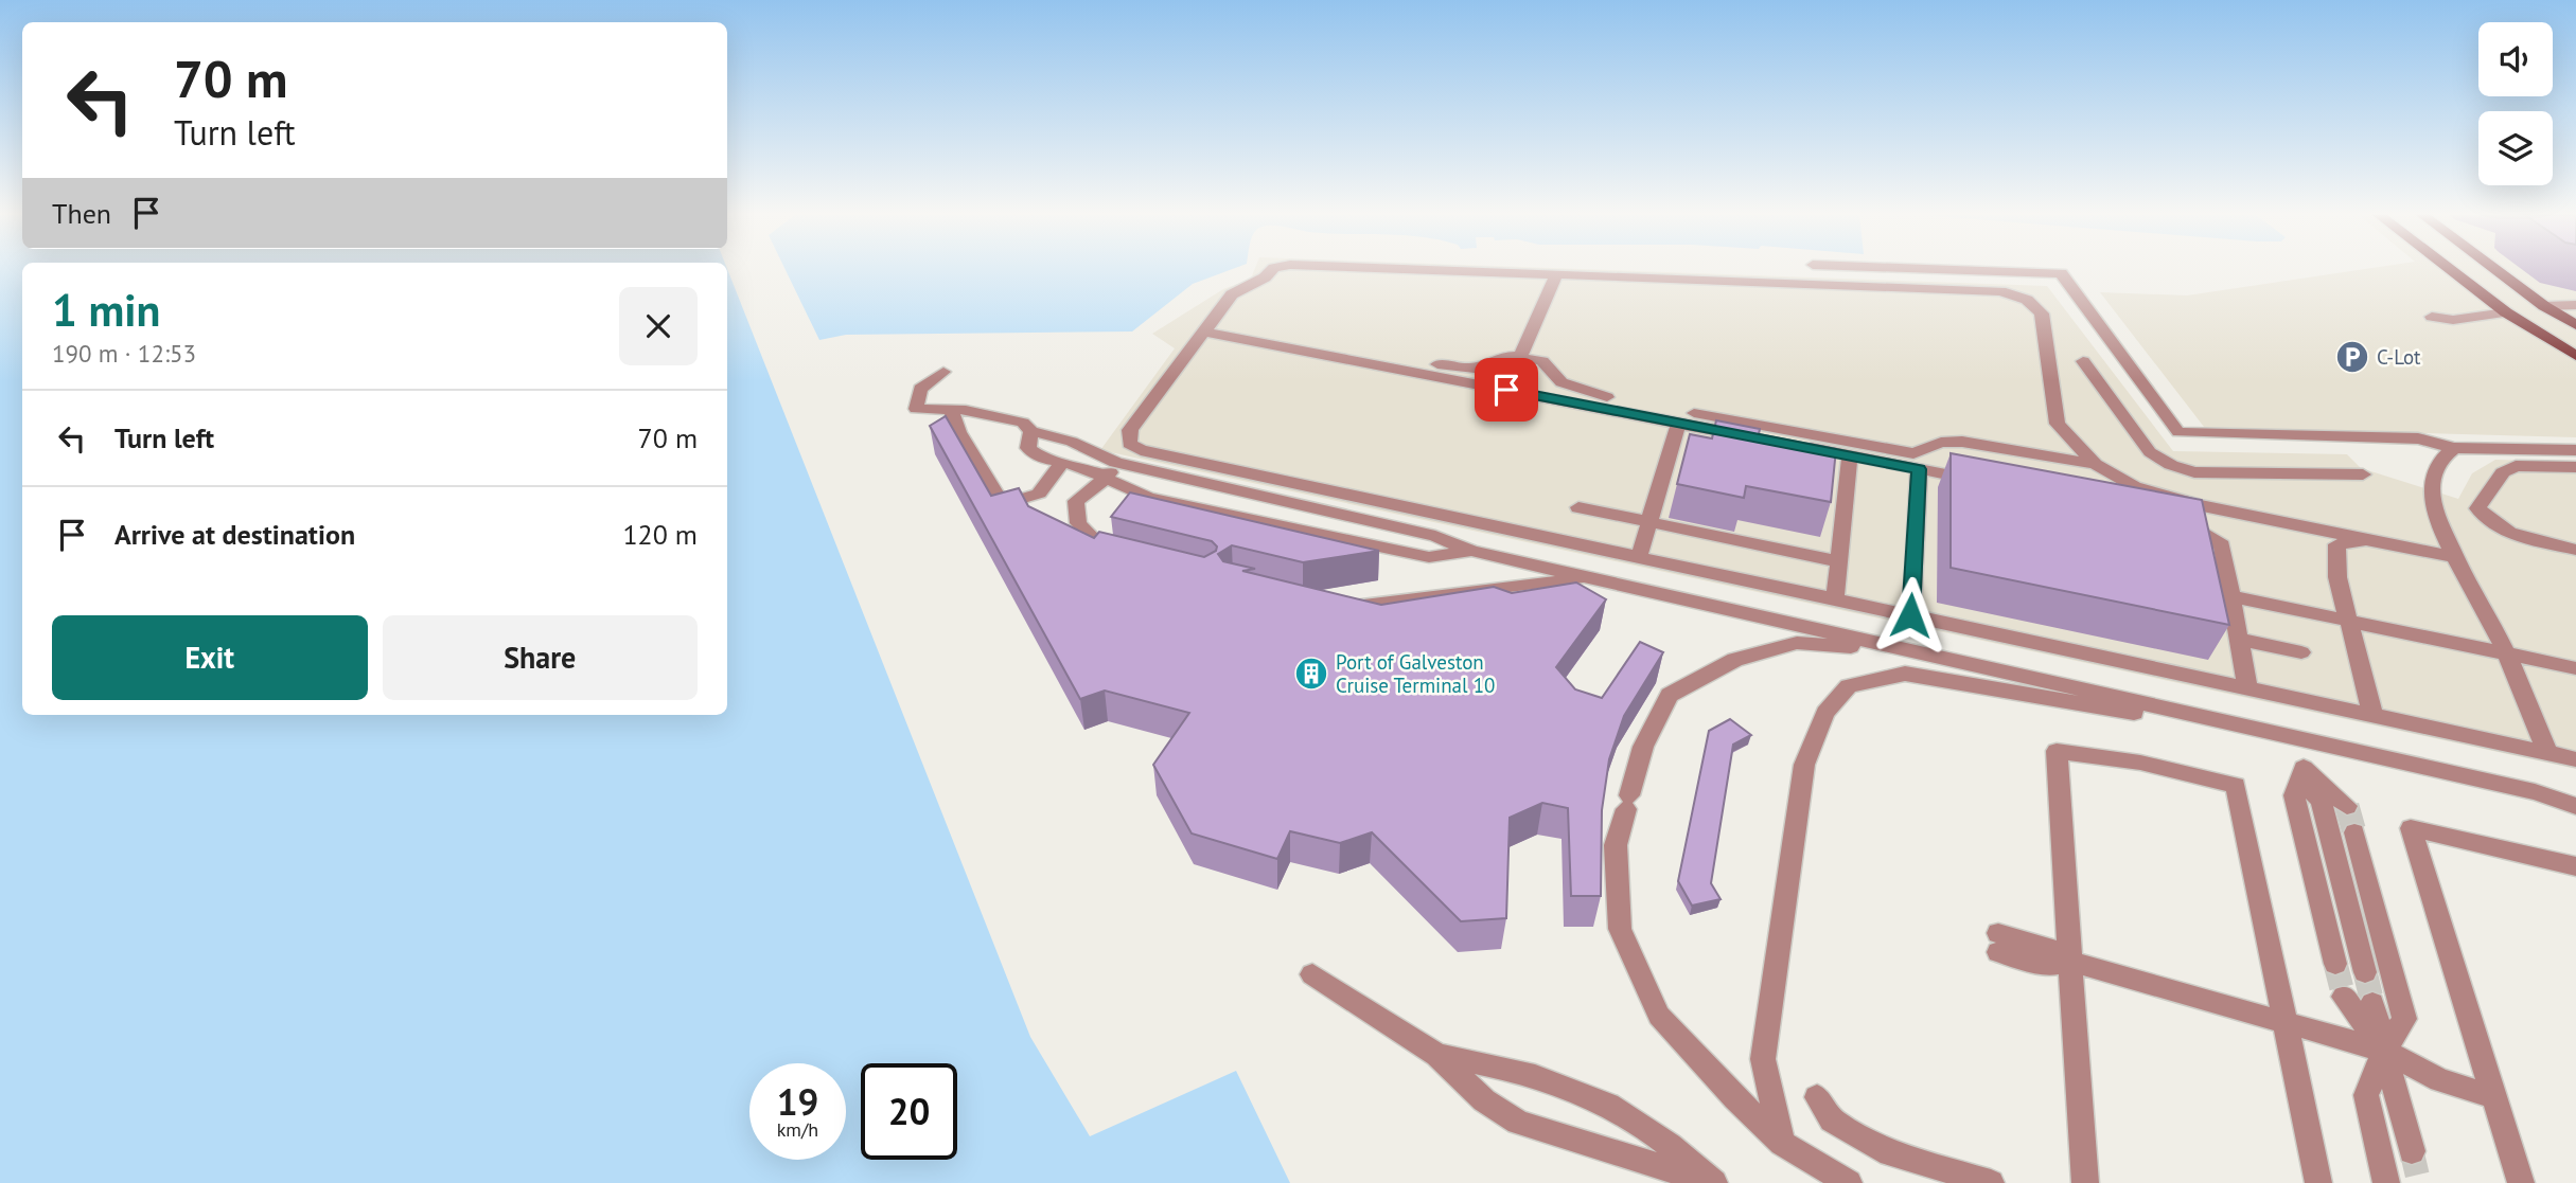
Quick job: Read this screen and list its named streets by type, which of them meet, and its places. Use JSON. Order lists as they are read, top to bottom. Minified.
{"places":{"parking":["C-Lot"],"building":["Port of Galveston Cruise Terminal 10"]},"page":{"turn":["70 m","Turn left"],"then":"Then","heading":["1 min","190 m · 12:53"],"list":[{"name":"Turn left","value":"70 m"},{"name":"Arrive at destination","value":"120 m"}],"buttons":["Exit","Share"],"speed":"19 km/h","limit":"20"}}
